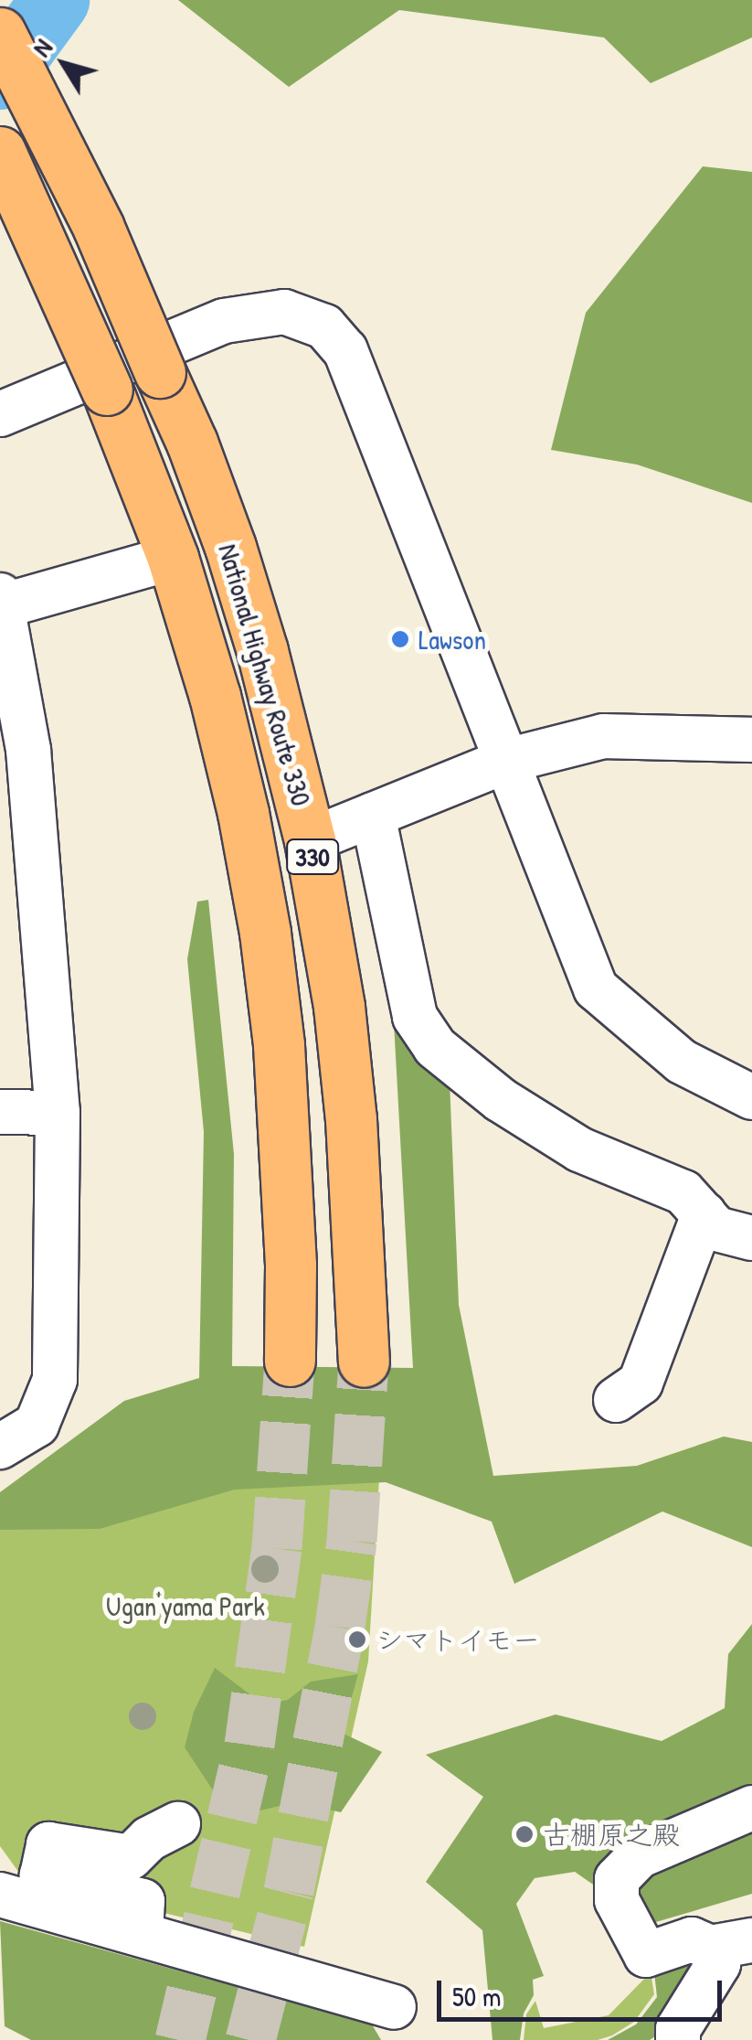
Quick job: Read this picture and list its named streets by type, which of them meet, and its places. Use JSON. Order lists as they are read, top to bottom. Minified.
{"streets":{"highway":["National Highway Route 330","330"]},"parks":["Ugan'yama Park"],"places":["Lawson","シマトイモー","古棚原之殿"],"scale_bar":"50 m","north":"top left"}
